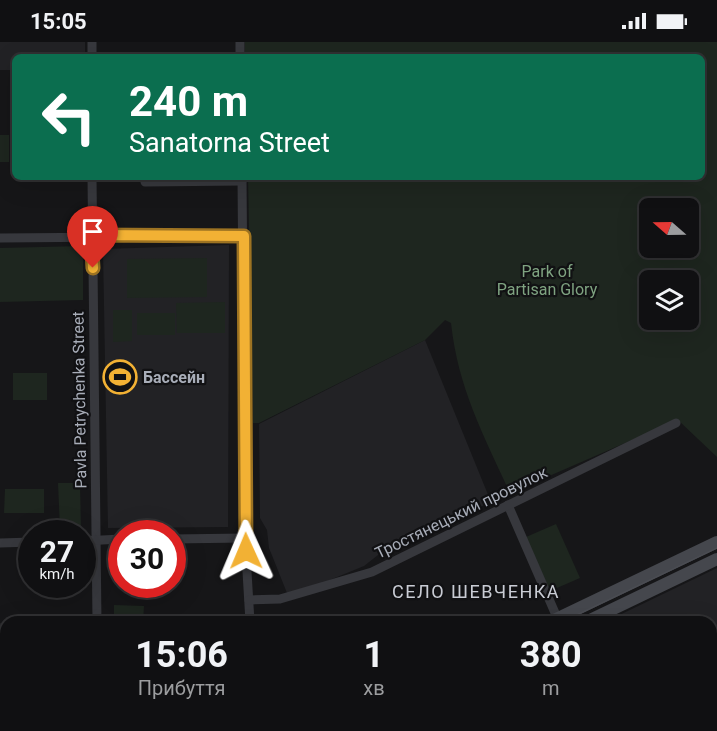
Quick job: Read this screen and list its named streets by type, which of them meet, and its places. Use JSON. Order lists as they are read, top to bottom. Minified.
{"streets":{"street":["Pavla Petrychenka Street","Тростянецький провулок"]},"districts":["СЕЛО ШЕВЧЕНКА"],"parks":["Park of Partisan Glory"],"places":{"sports":["Бассейн"]},"north":"left","page":{"status":"15:05","turn":["240 m","Sanatorna Street"],"speed":"27 km/h","limit":"30","eta":["15:06","Прибуття","1","хв","380","m"]}}
